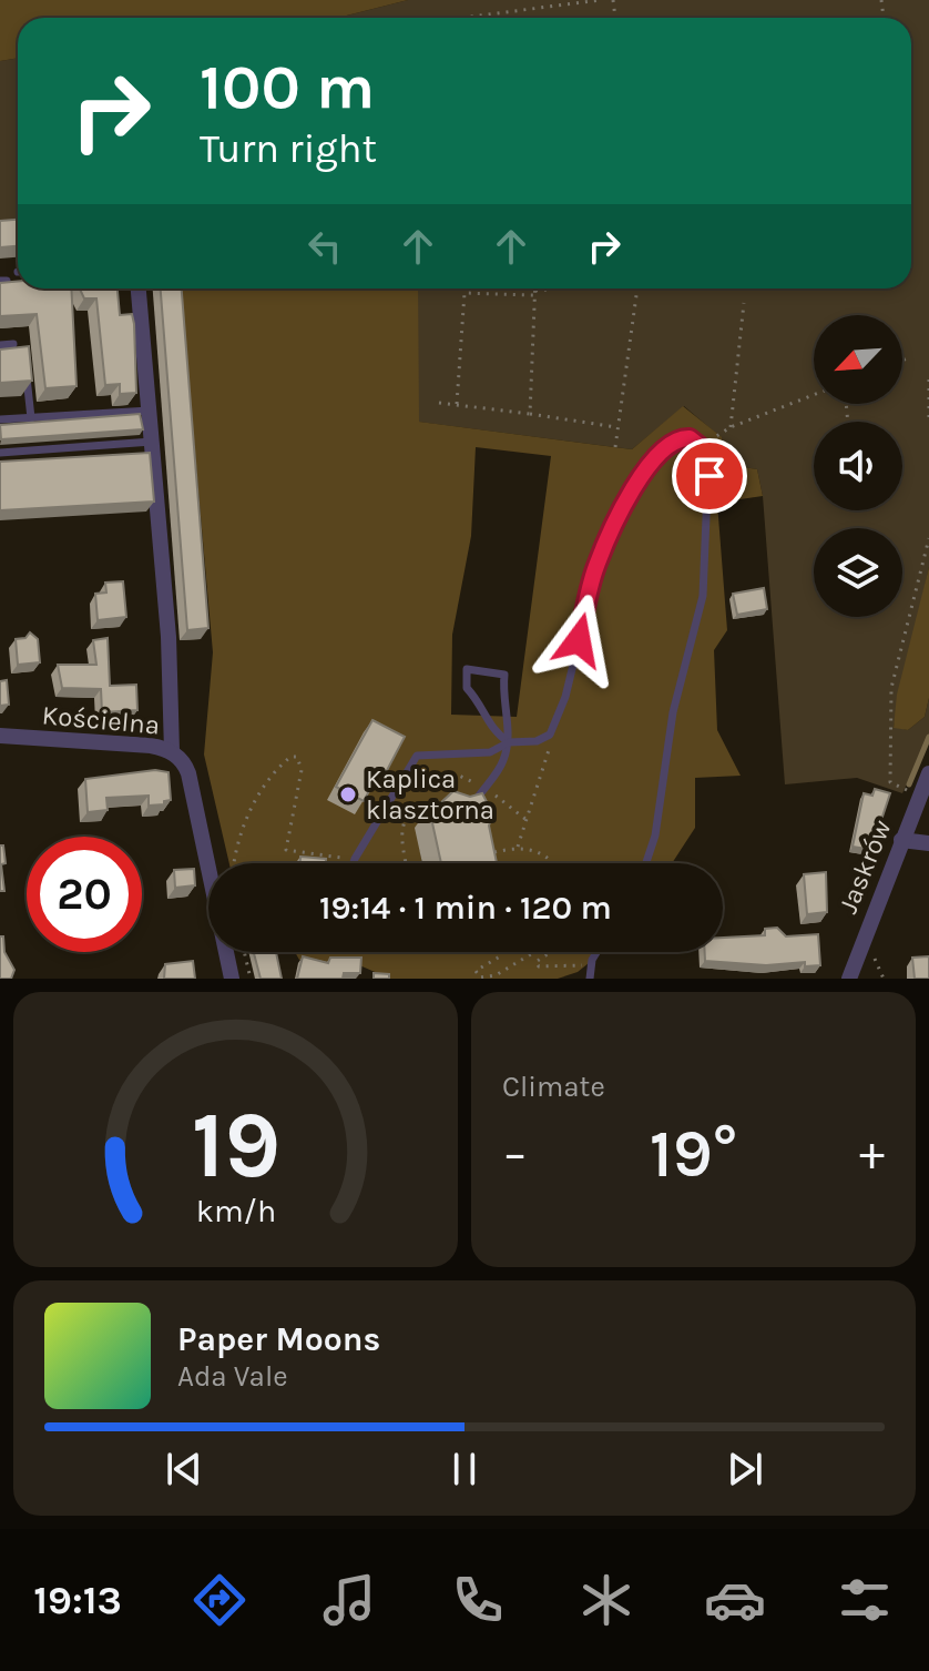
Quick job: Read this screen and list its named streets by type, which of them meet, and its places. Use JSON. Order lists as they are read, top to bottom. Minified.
{"streets":{"street":["Kościelna","Jaskrów"]},"places":["Kaplica klasztorna"],"north":"bottom left","page":{"turn":["100 m","Turn right"],"limit":"20","trip":"19:14 · 1 min · 120 m","tile":"Climate","heat":["−","19°","+"],"song":["Paper Moons","Ada Vale"],"tabs":"19:13","gauge":["19","km/h"]}}
